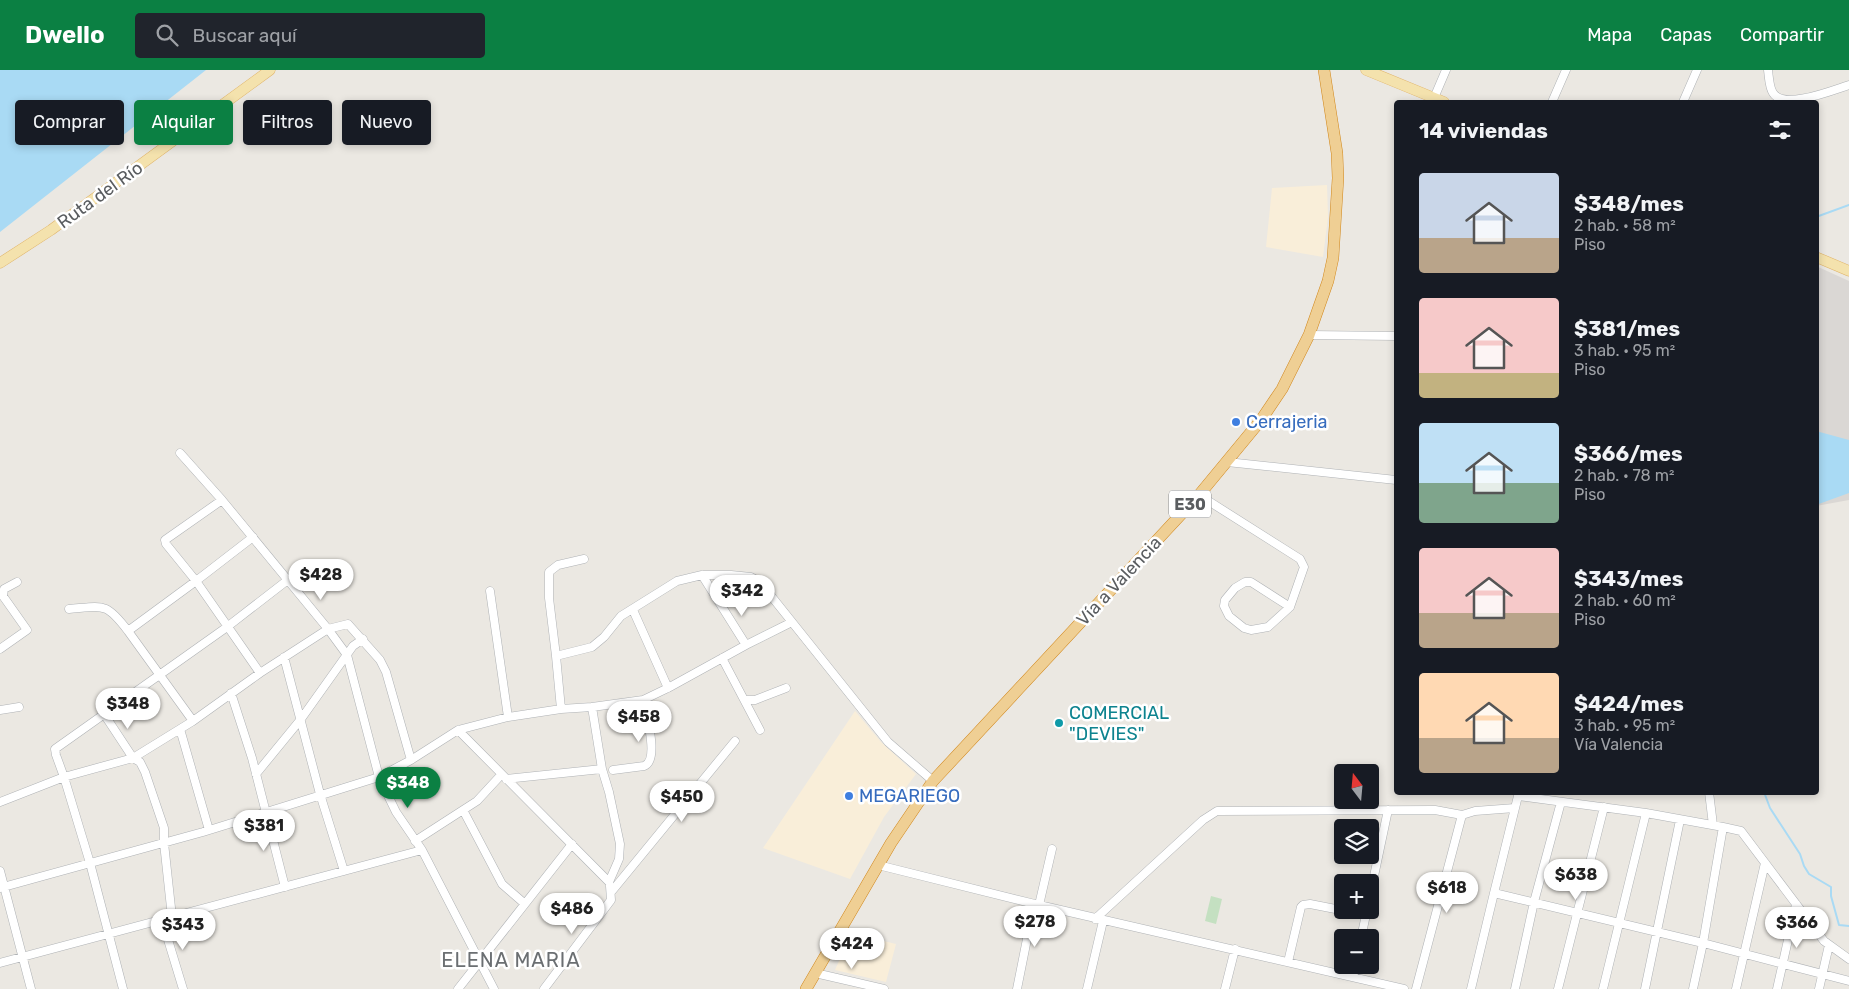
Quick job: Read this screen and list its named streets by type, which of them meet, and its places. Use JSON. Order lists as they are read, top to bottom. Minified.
{"streets":{"highway":["E30","Vía a Valencia"],"main road":["Ruta del Río"]},"crossings":[["E30","Vía a Valencia"]],"districts":["ELENA MARIA"],"places":["Cerrajeria","COMERCIAL \"DEVIES\"","MEGARIEGO"],"north":"top","page":{"header":"Dwello","search":"Buscar aquí","nav":["Mapa","Capas","Compartir"],"chip":["Comprar","Alquilar","Filtros","Nuevo"],"heading":"14 viviendas","list":[{"name":"$348/mes","note":"2 hab. · 58 m² · Piso"},{"name":"$381/mes","note":"3 hab. · 95 m² · Piso"},{"name":"$366/mes","note":"2 hab. · 78 m² · Piso"},{"name":"$343/mes","note":"2 hab. · 60 m² · Piso"},{"name":"$424/mes","note":"3 hab. · 95 m² · Vía Valencia"}],"price":["$428","$342","$348","$458","$348","$450","$381","$638","$618","$486","$278","$366","$343","$424"],"map_buttons":["+","−"]}}
